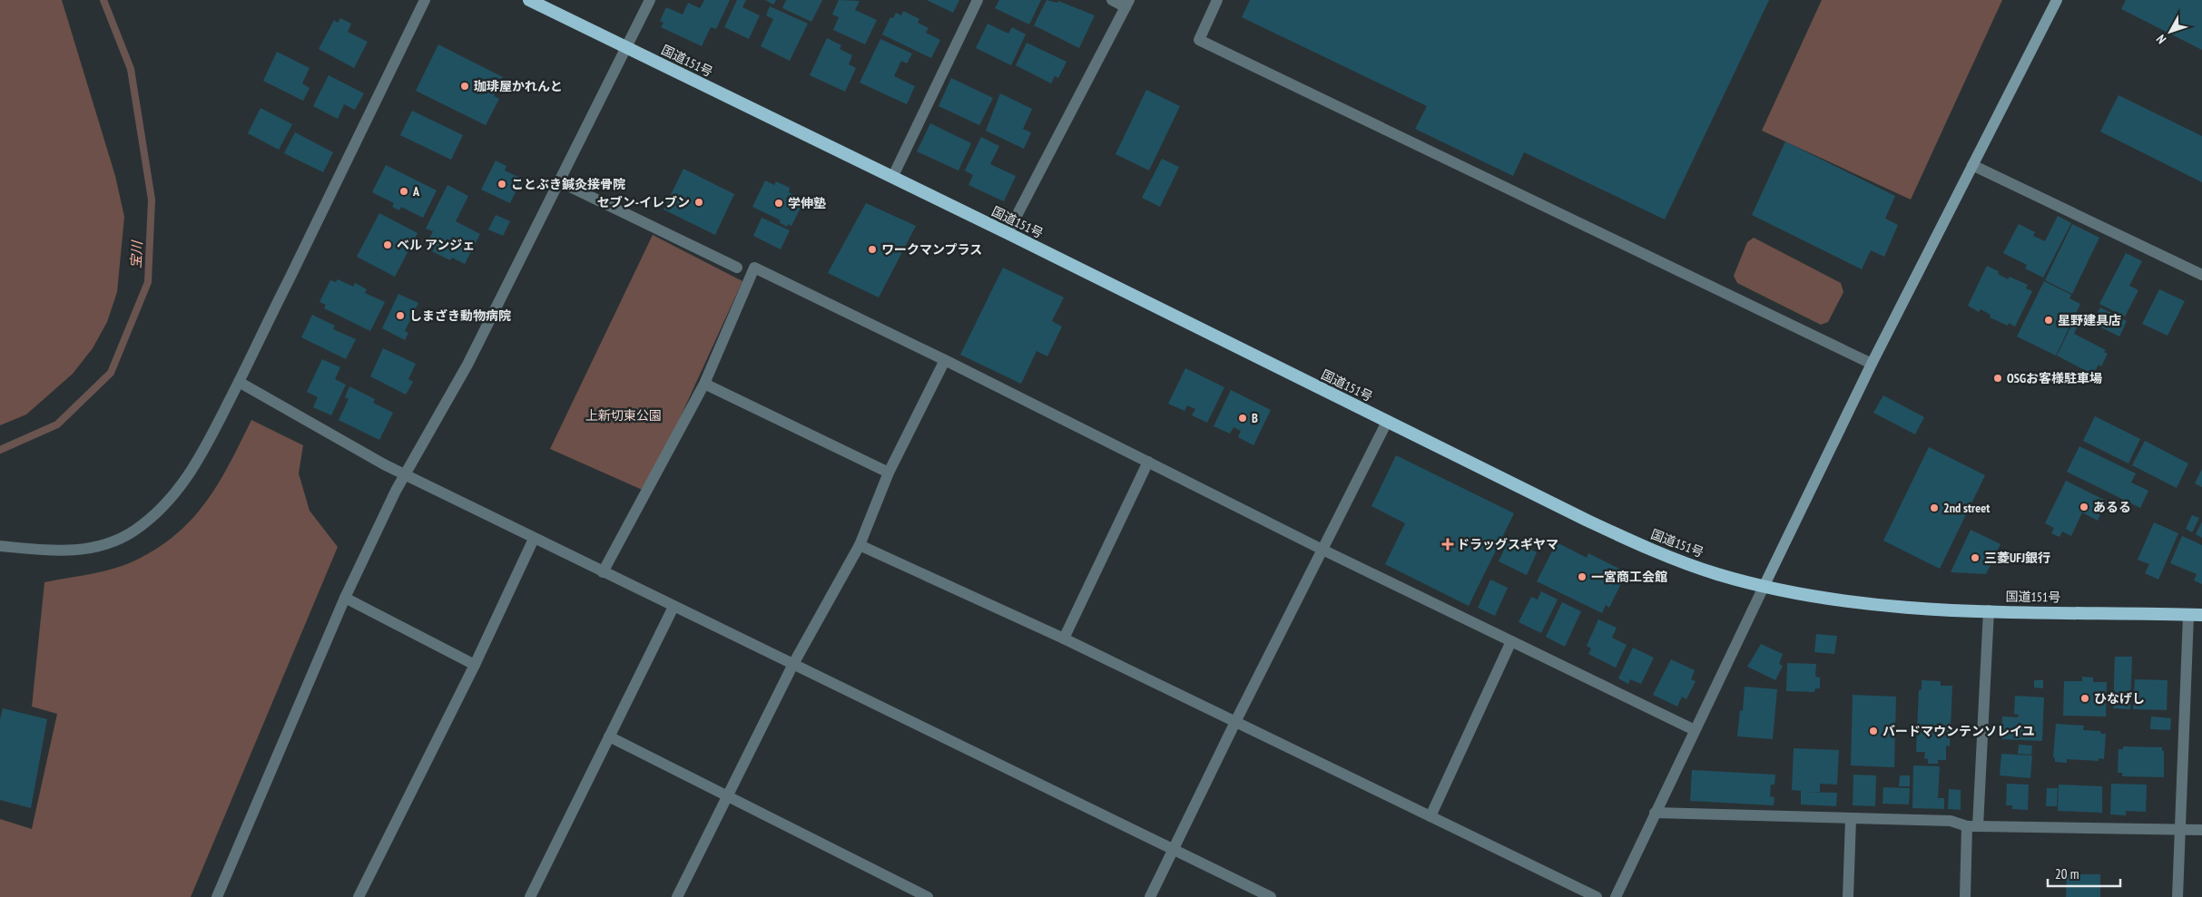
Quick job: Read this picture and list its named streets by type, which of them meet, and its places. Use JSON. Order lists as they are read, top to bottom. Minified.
{"streets":{"highway":["国道151号"]},"water":["宝川"],"parks":["上新切東公園"],"places":{"other":["珈琲屋かれんと","ことぶき鍼灸接骨院","A","セブン-イレブン","学伸塾","ベル アンジェ","ワークマンプラス","しまざき動物病院","星野建具店","OSGお客様駐車場","B","あるる","2nd street","三菱UFJ銀行","一宮商工会館","ひなげし","バードマウンテンソレイユ"],"health":["ドラッグスギヤマ"]},"scale_bar":"20 m","north":"bottom left"}
